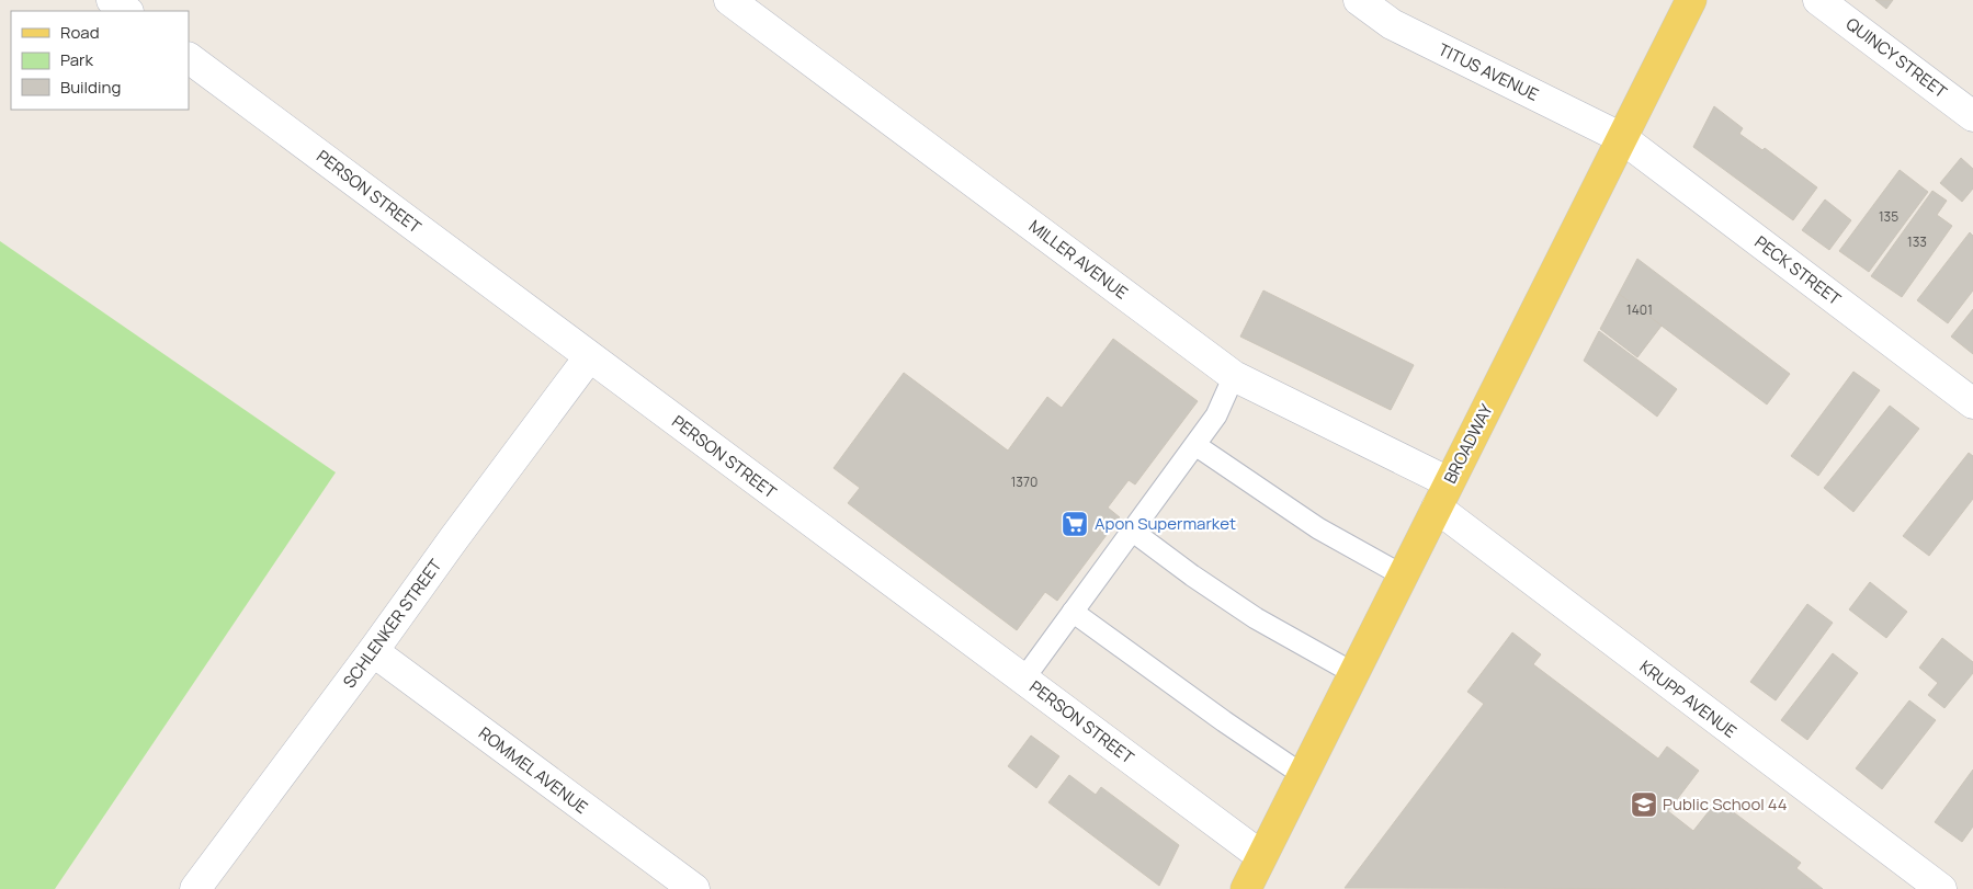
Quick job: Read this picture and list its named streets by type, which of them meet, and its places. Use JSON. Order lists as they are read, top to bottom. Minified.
{"streets":{"main road":["BROADWAY"],"street":["QUINCY STREET","TITUS AVENUE","PERSON STREET","MILLER AVENUE","PECK STREET","SCHLENKER STREET","KRUPP AVENUE","ROMMEL AVENUE"]},"crossings":[["TITUS AVENUE","PECK STREET"],["TITUS AVENUE","BROADWAY"],["PERSON STREET","BROADWAY"],["PERSON STREET","SCHLENKER STREET"],["MILLER AVENUE","BROADWAY"],["MILLER AVENUE","KRUPP AVENUE"],["PECK STREET","BROADWAY"],["BROADWAY","KRUPP AVENUE"],["SCHLENKER STREET","ROMMEL AVENUE"]],"places":{"supermarket":["Apon Supermarket"],"school or university":["Public School 44"]},"house_numbers":["135","133","1401","1370"],"legend":["Road","Park","Building"]}
